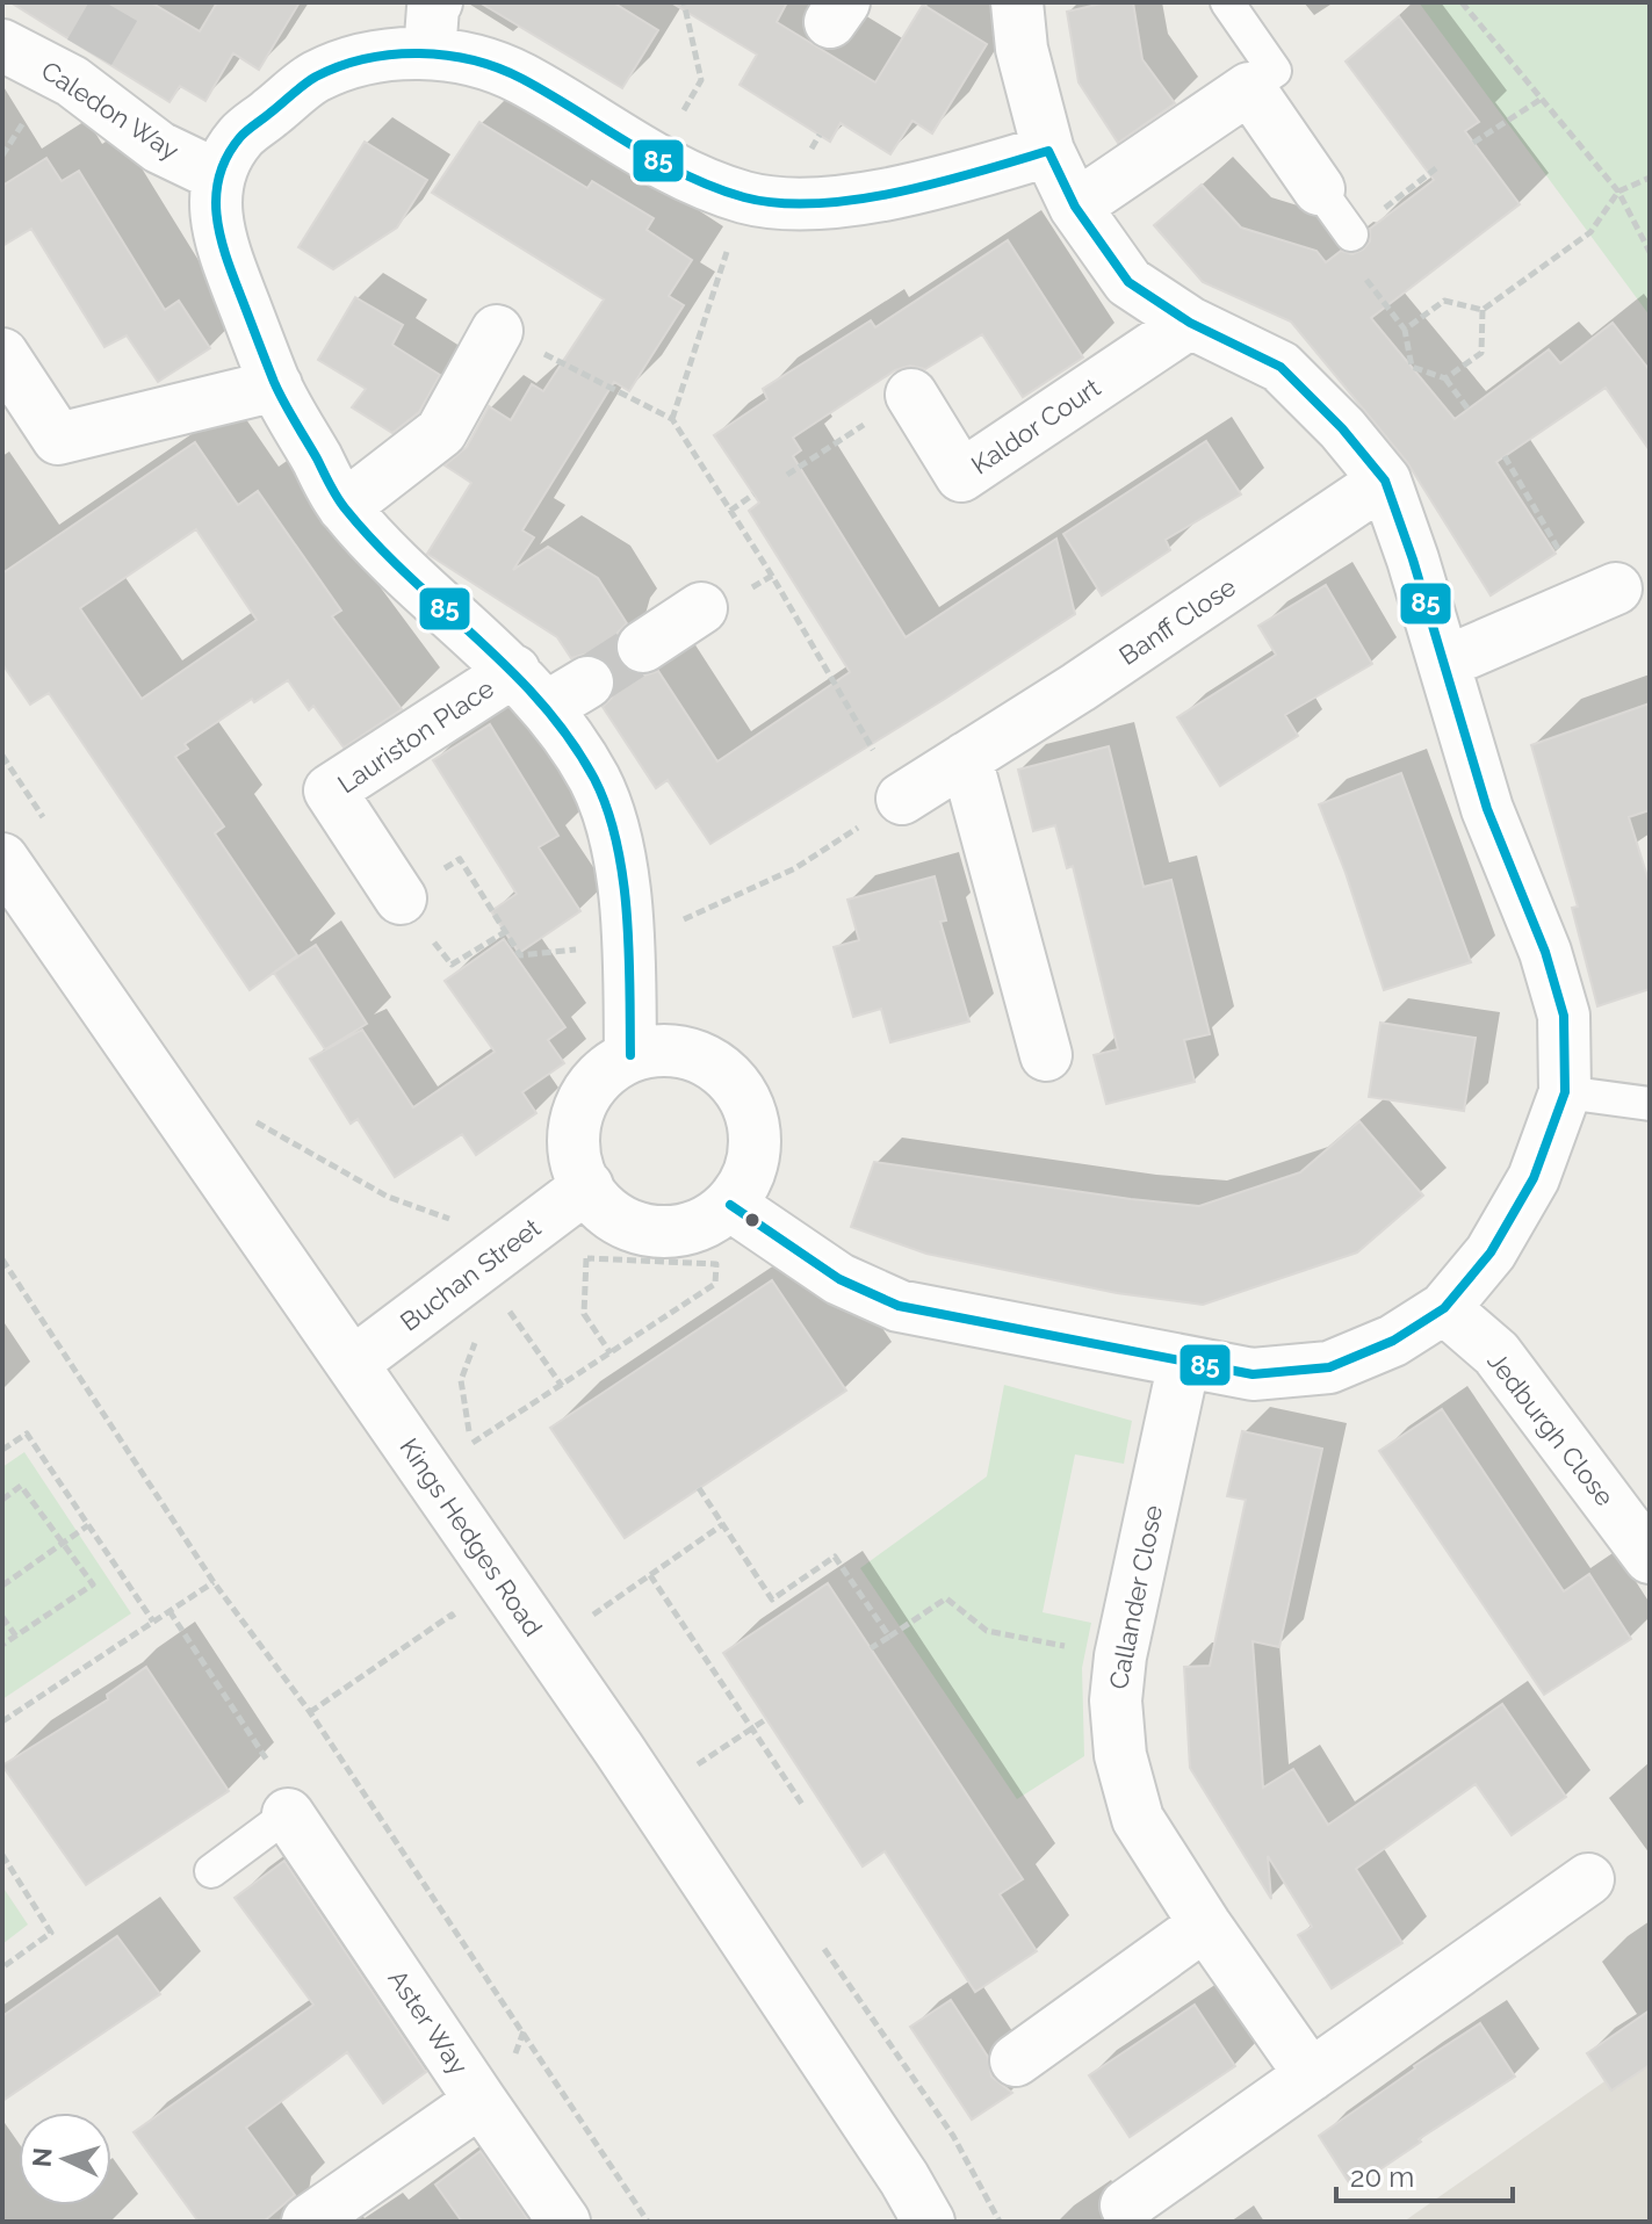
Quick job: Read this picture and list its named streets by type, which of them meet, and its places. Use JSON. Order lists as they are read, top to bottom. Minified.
{"streets":{"street":["Caledon Way","Kaldor Court","Banff Close","Lauriston Place","Buchan Street","Jedburgh Close","Kings Hedges Road","Callander Close","Aster Way"]},"crossings":[["Buchan Street","Kings Hedges Road"]],"lines":["transit line 85"],"scale_bar":"20 m","north":"left"}
